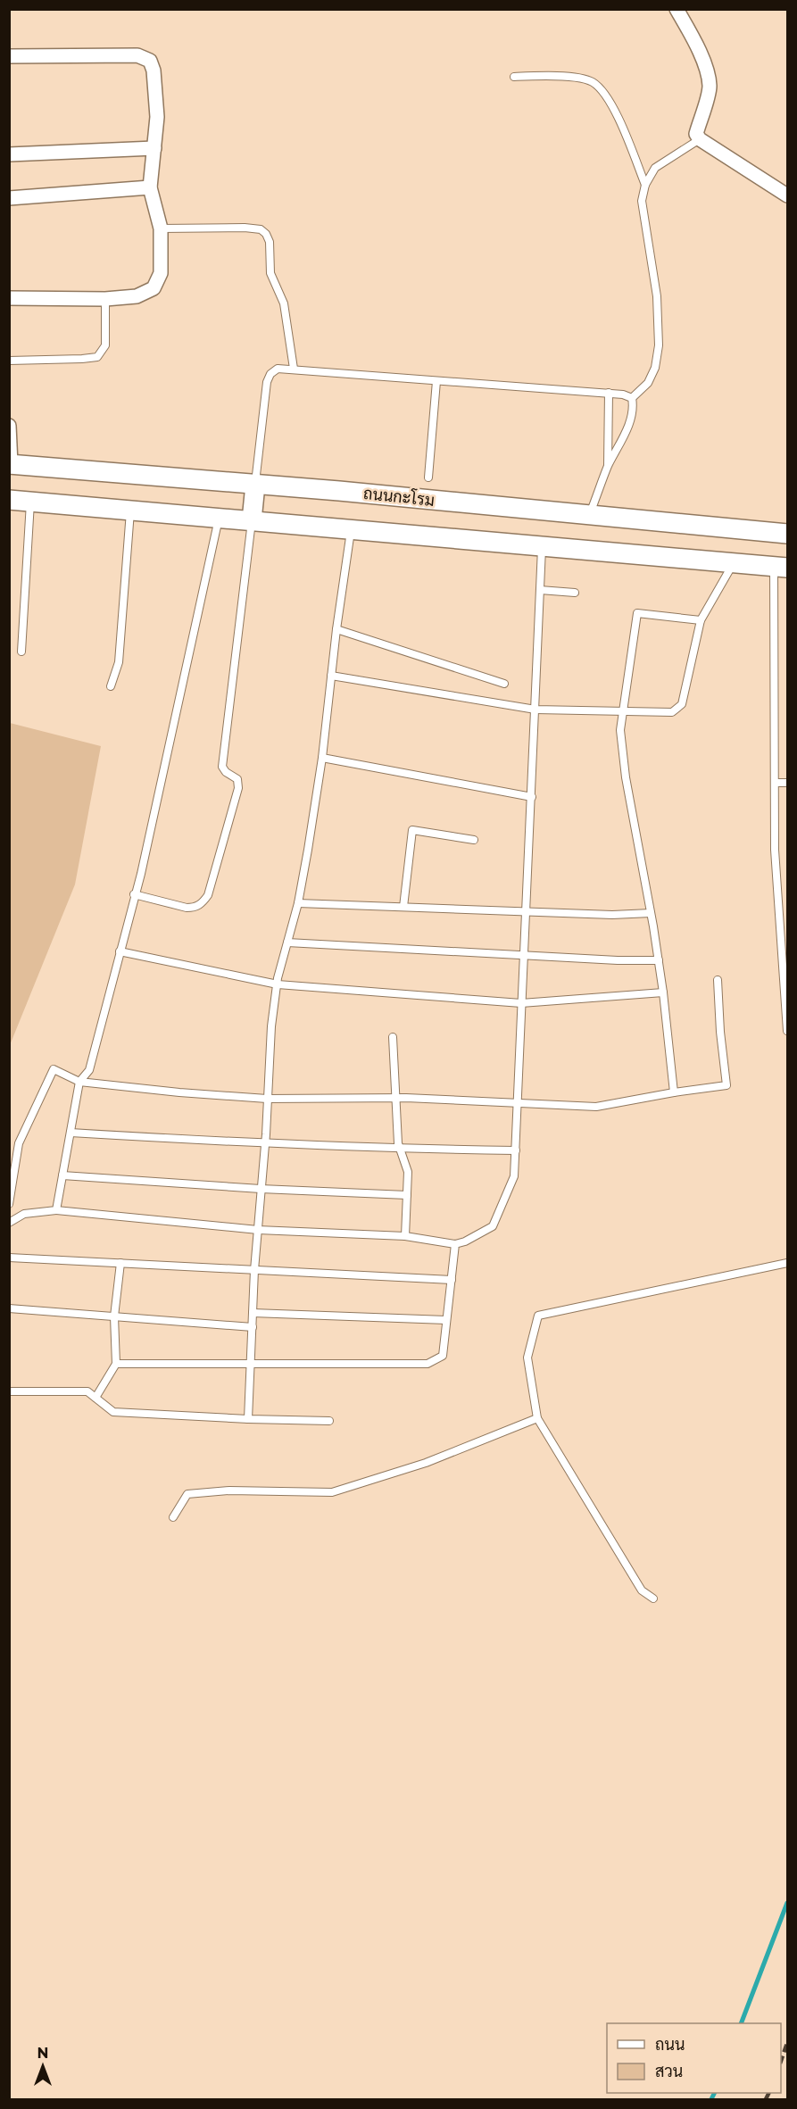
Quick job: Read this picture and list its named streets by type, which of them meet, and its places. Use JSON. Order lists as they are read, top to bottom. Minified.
{"streets":{"main road":["ถนนกะโรม"]},"legend":["ถนน","สวน"],"north":"top"}
